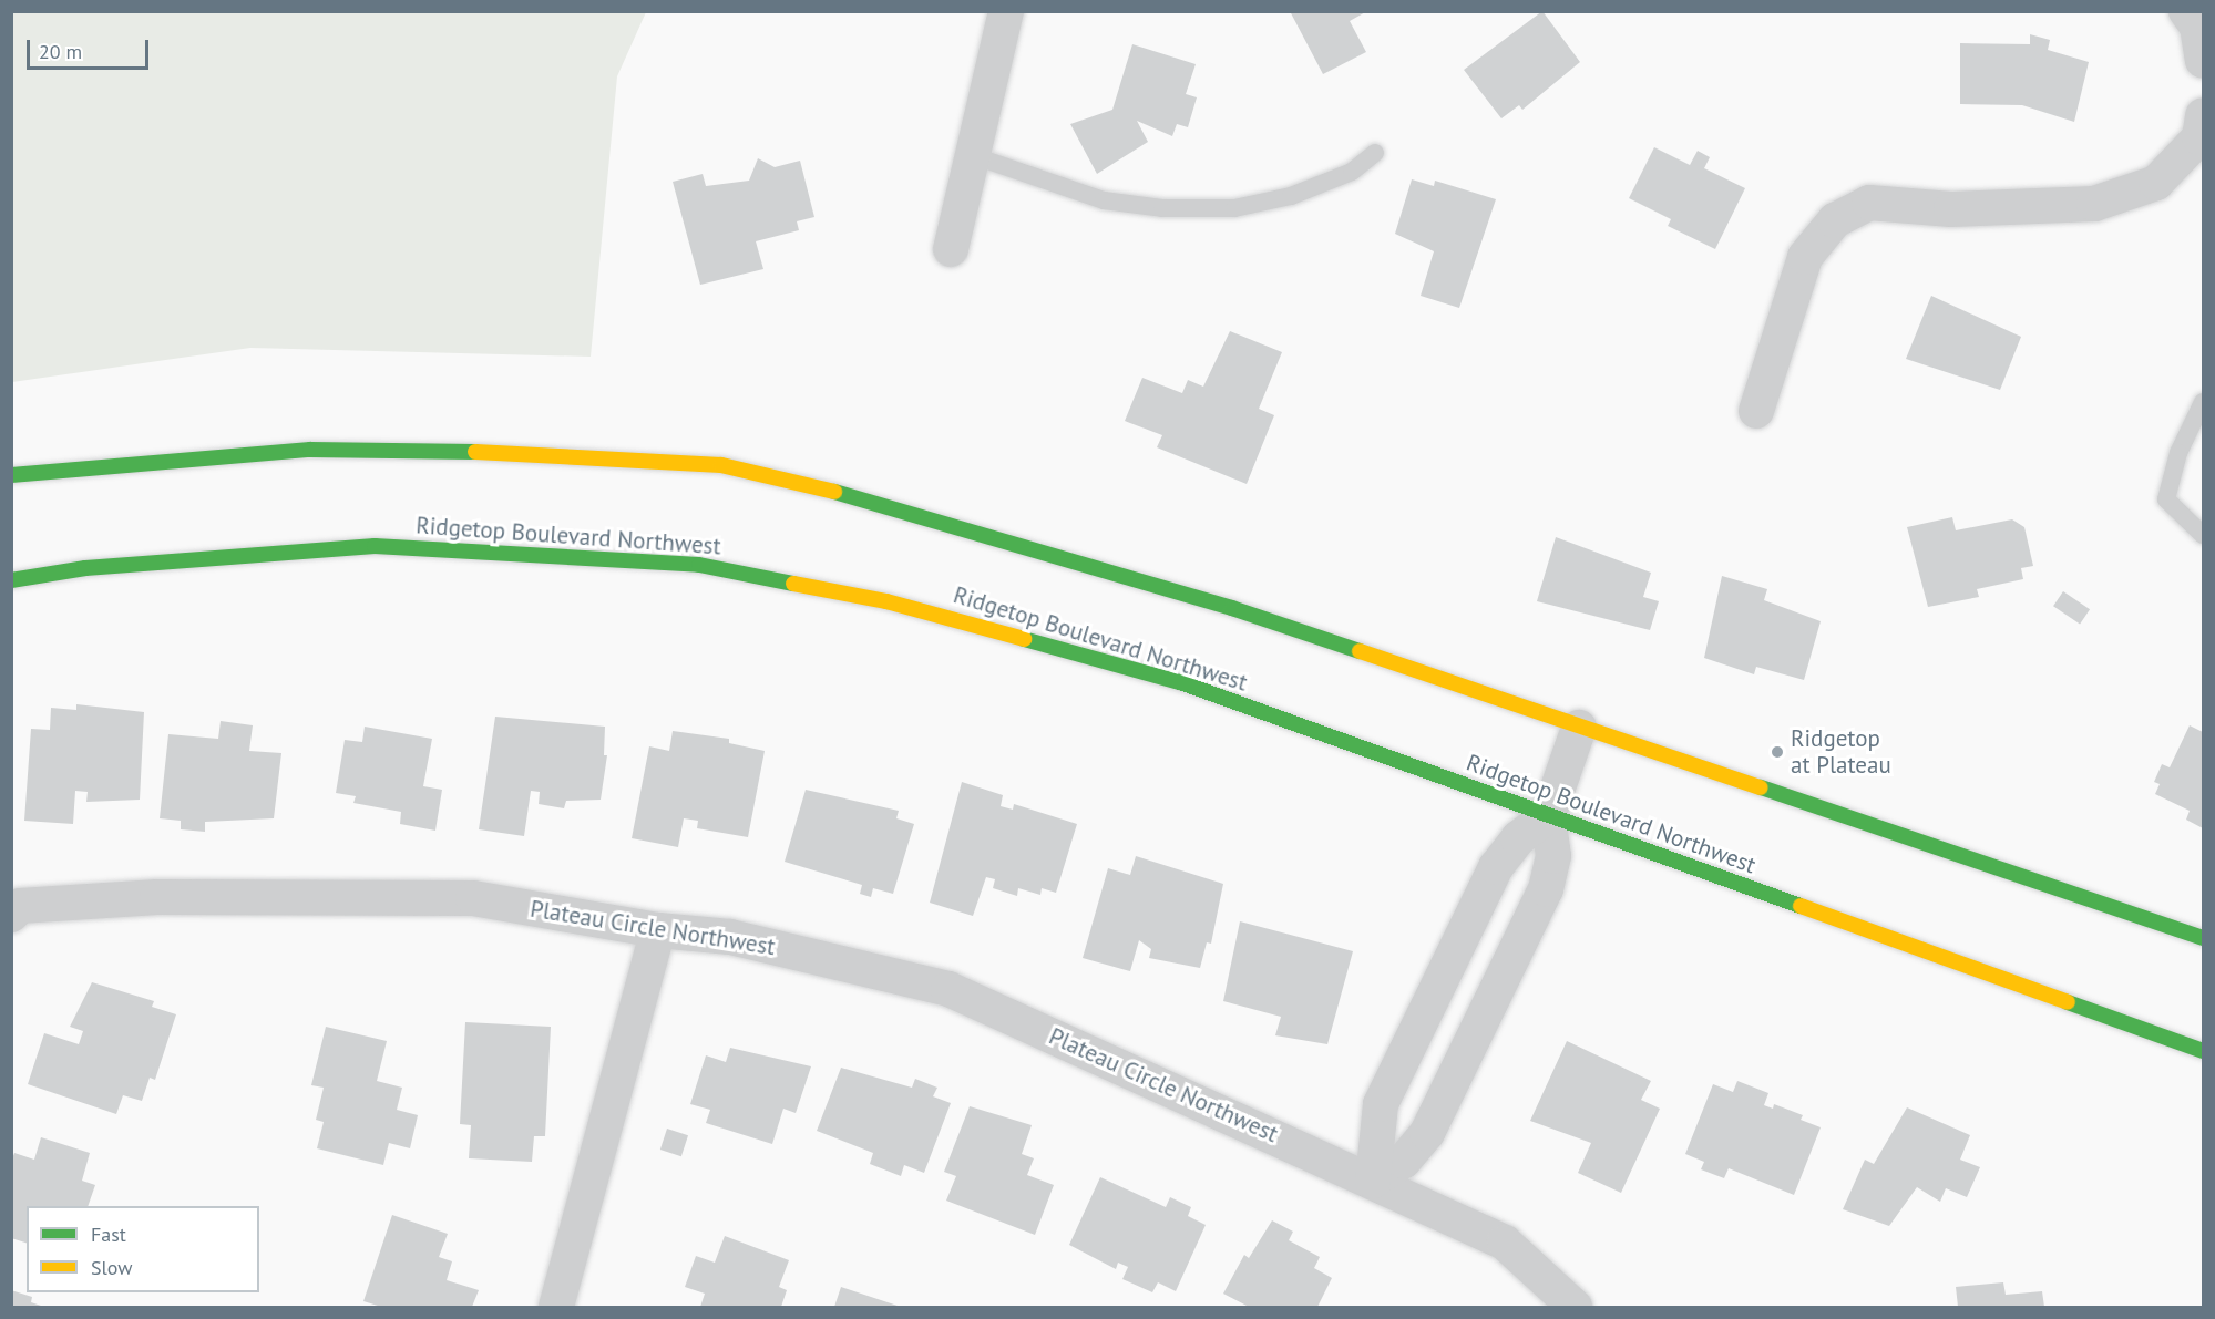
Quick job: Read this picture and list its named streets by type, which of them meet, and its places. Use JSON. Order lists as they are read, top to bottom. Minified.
{"streets":{"main road":["Ridgetop Boulevard Northwest"],"street":["Plateau Circle Northwest"]},"places":["Ridgetop at Plateau"],"legend":["Fast","Slow"],"scale_bar":"20 m"}
